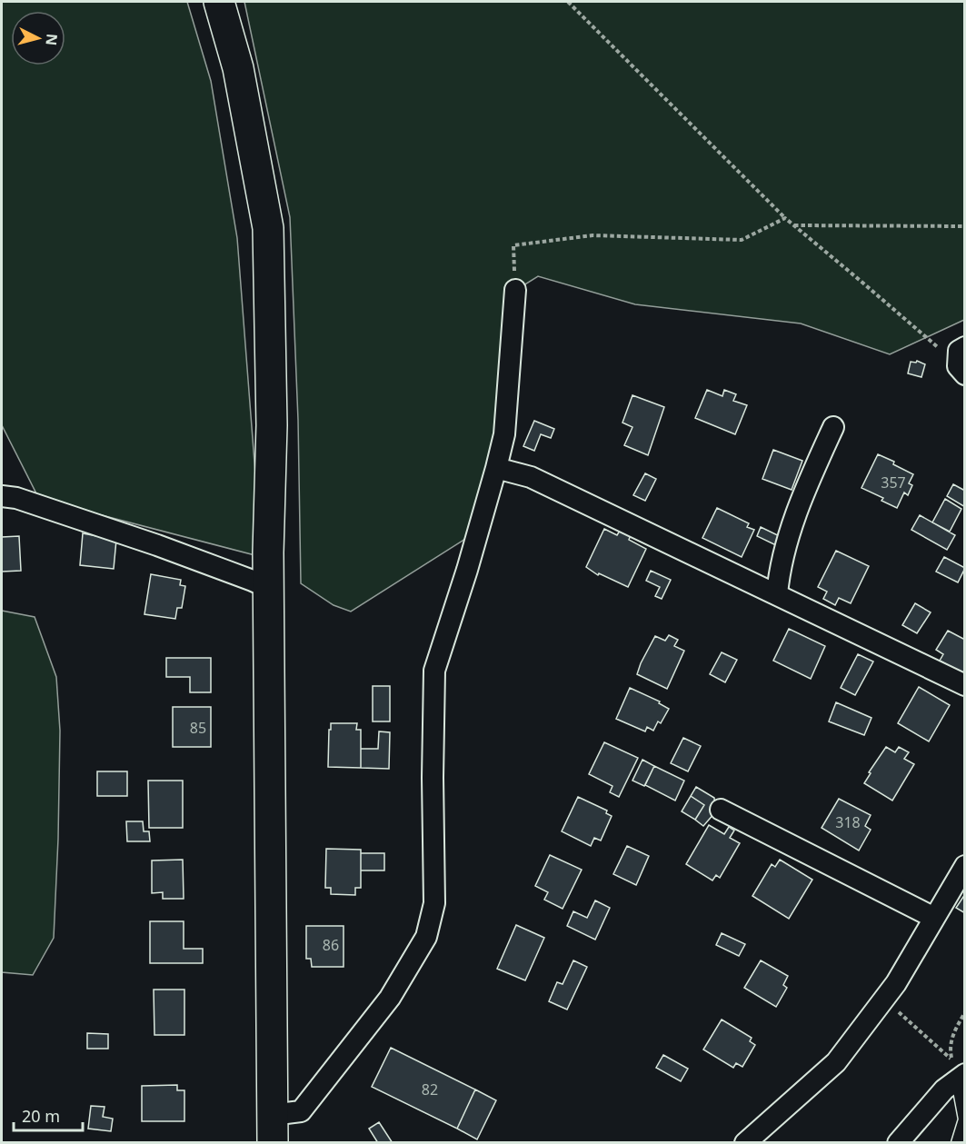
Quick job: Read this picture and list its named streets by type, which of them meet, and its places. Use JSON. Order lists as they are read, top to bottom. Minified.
{"house_numbers":["357","85","318","86","82"],"scale_bar":"20 m","north":"right"}
